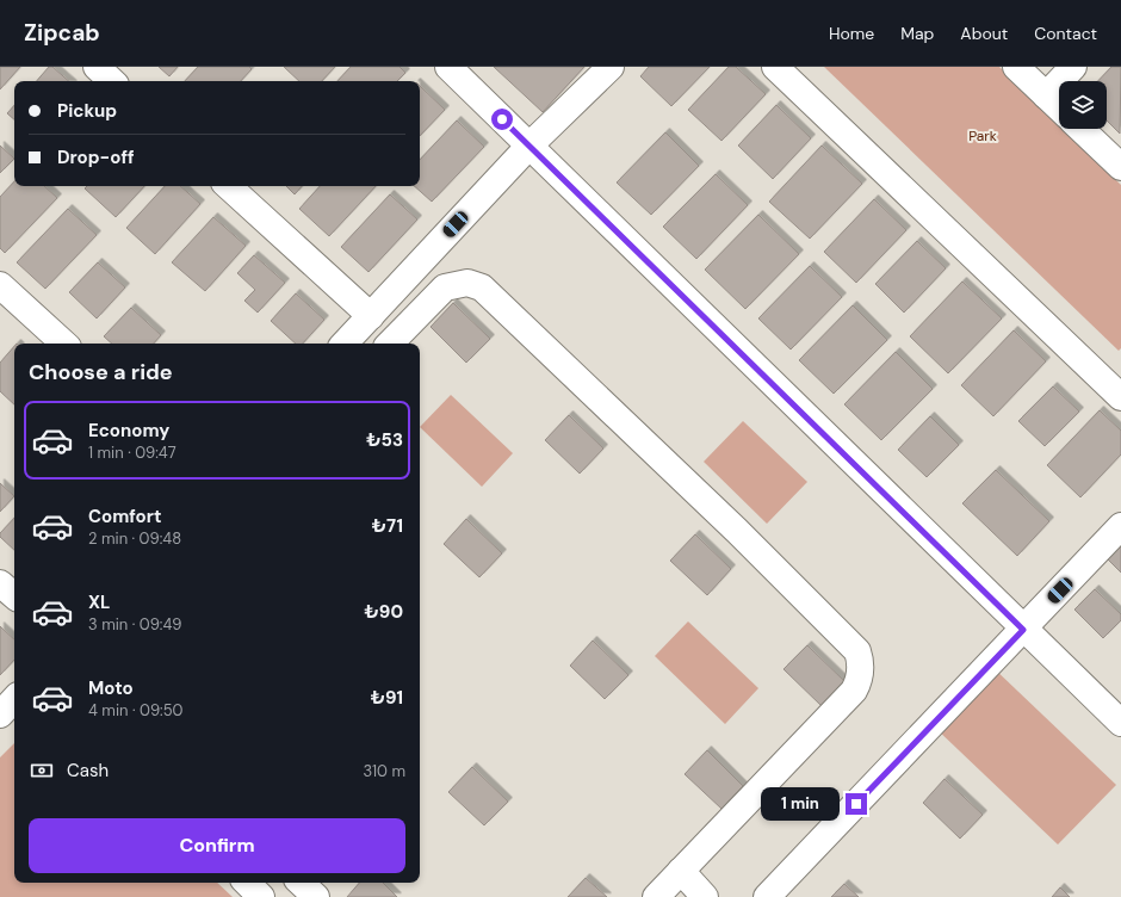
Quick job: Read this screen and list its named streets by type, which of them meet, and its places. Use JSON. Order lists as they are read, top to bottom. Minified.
{"parks":["Park"],"page":{"header":"Zipcab","nav":["Home","Map","About","Contact"],"banner":["Pickup","Drop-off"],"heading":"Choose a ride","list":[{"name":"Economy","note":"1 min · 09:47","value":"₺53"},{"name":"Comfort","note":"2 min · 09:48","value":"₺71"},{"name":"XL","note":"3 min · 09:49","value":"₺90"},{"name":"Moto","note":"4 min · 09:50","value":"₺91"}],"pay":["Cash","310 m"],"bubble":"1 min","buttons":"Confirm"}}
